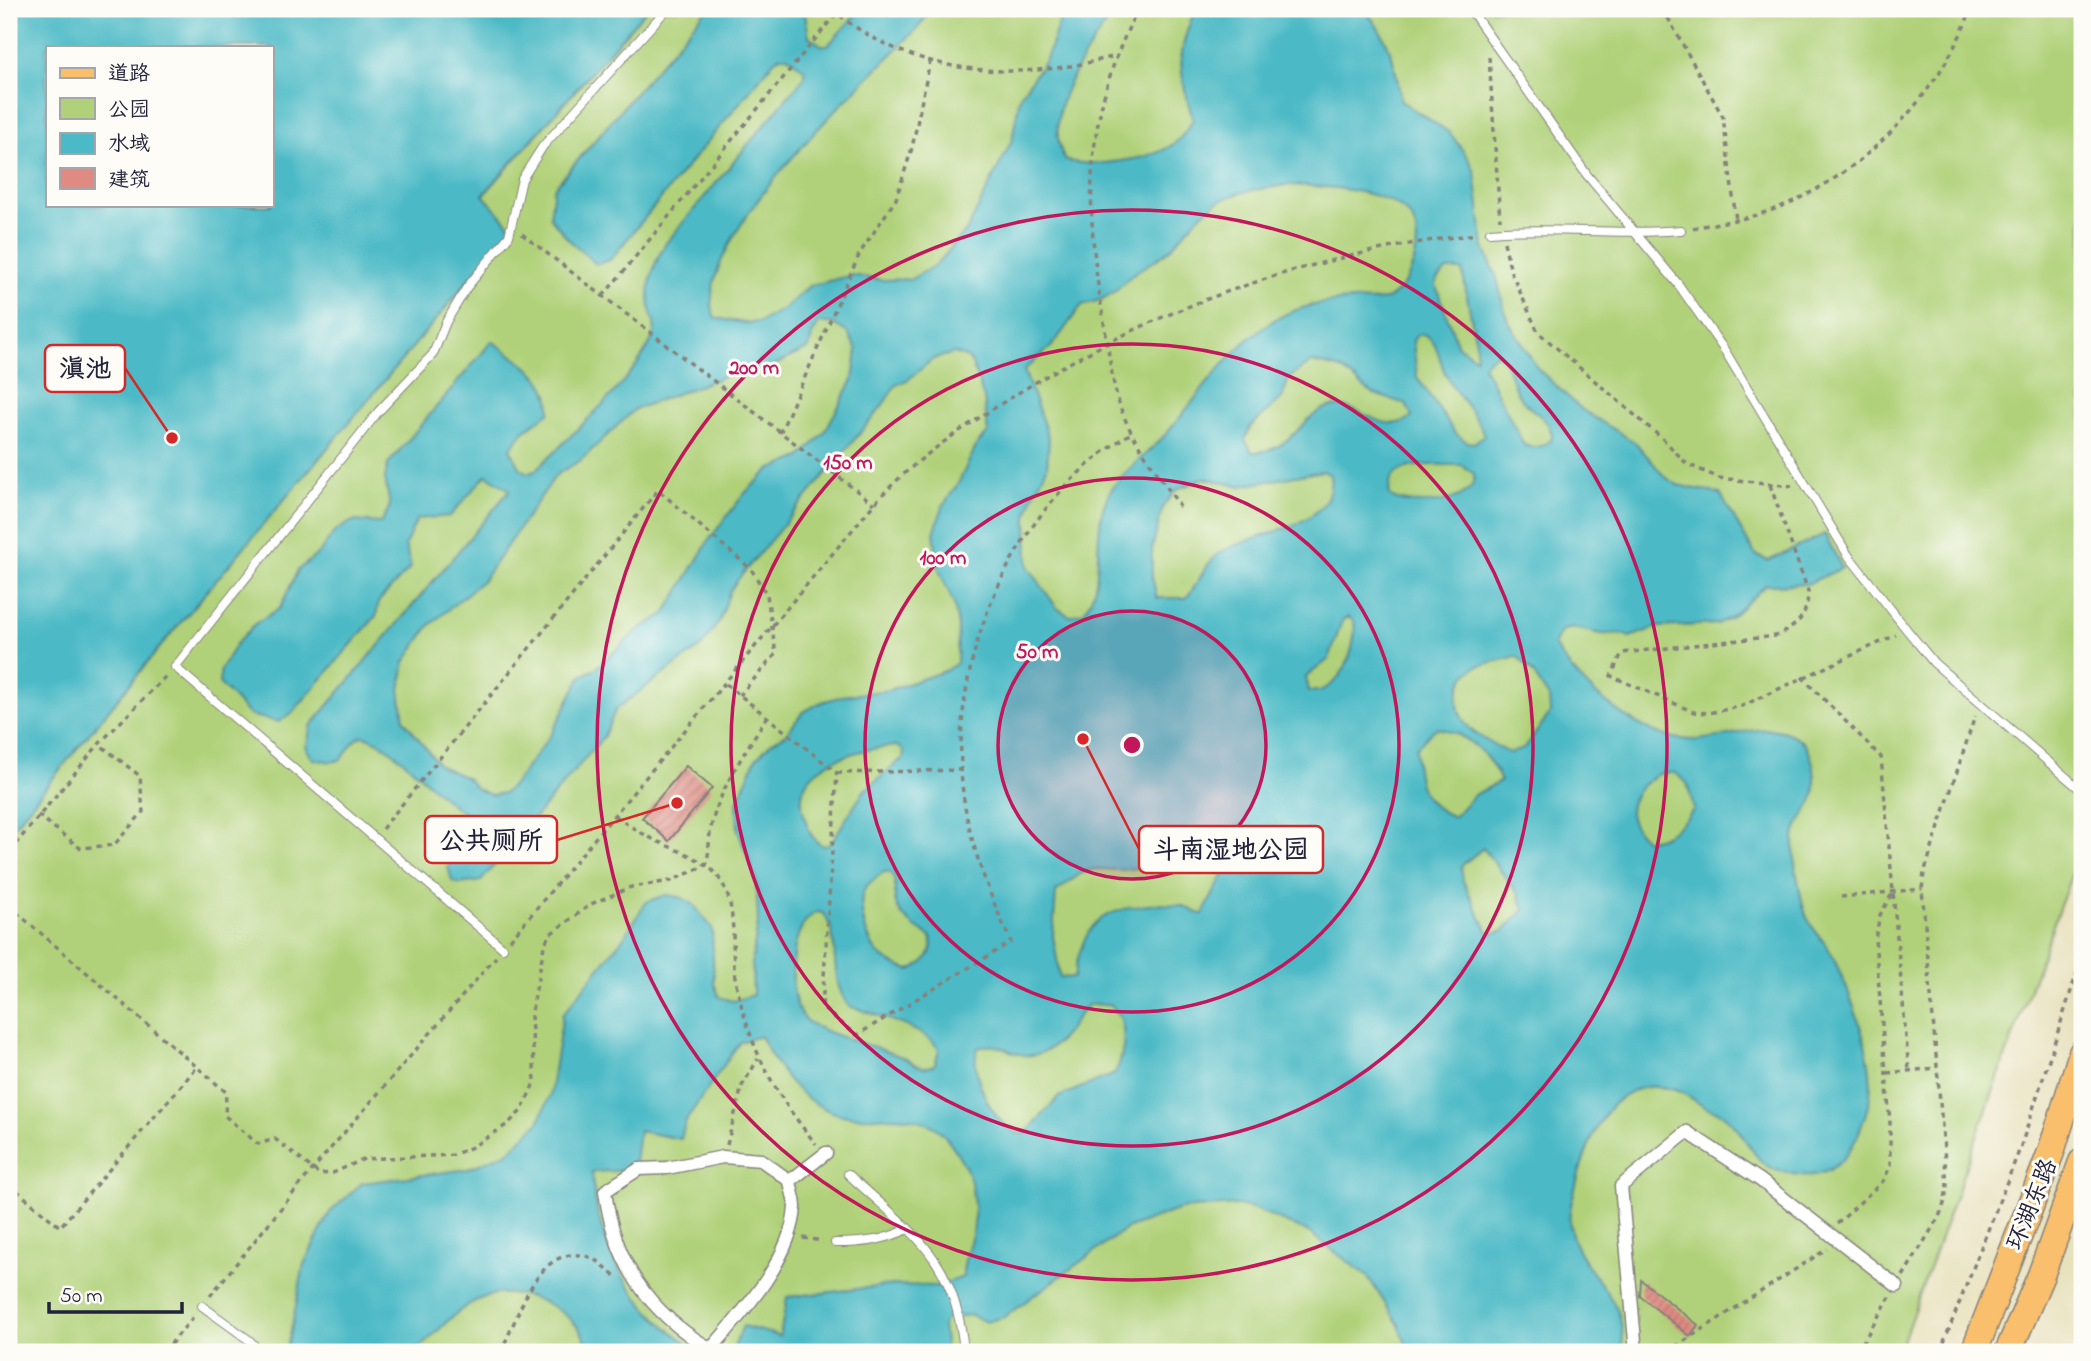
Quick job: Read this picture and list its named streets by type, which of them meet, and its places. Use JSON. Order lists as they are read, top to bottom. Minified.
{"streets":{"main road":["环湖东路"]},"places":["滇池","斗南湿地公园","公共厕所"],"legend":["道路","公园","水域","建筑"],"scale_bar":"50 m","rings":["200 m","150 m","100 m","50 m"]}
